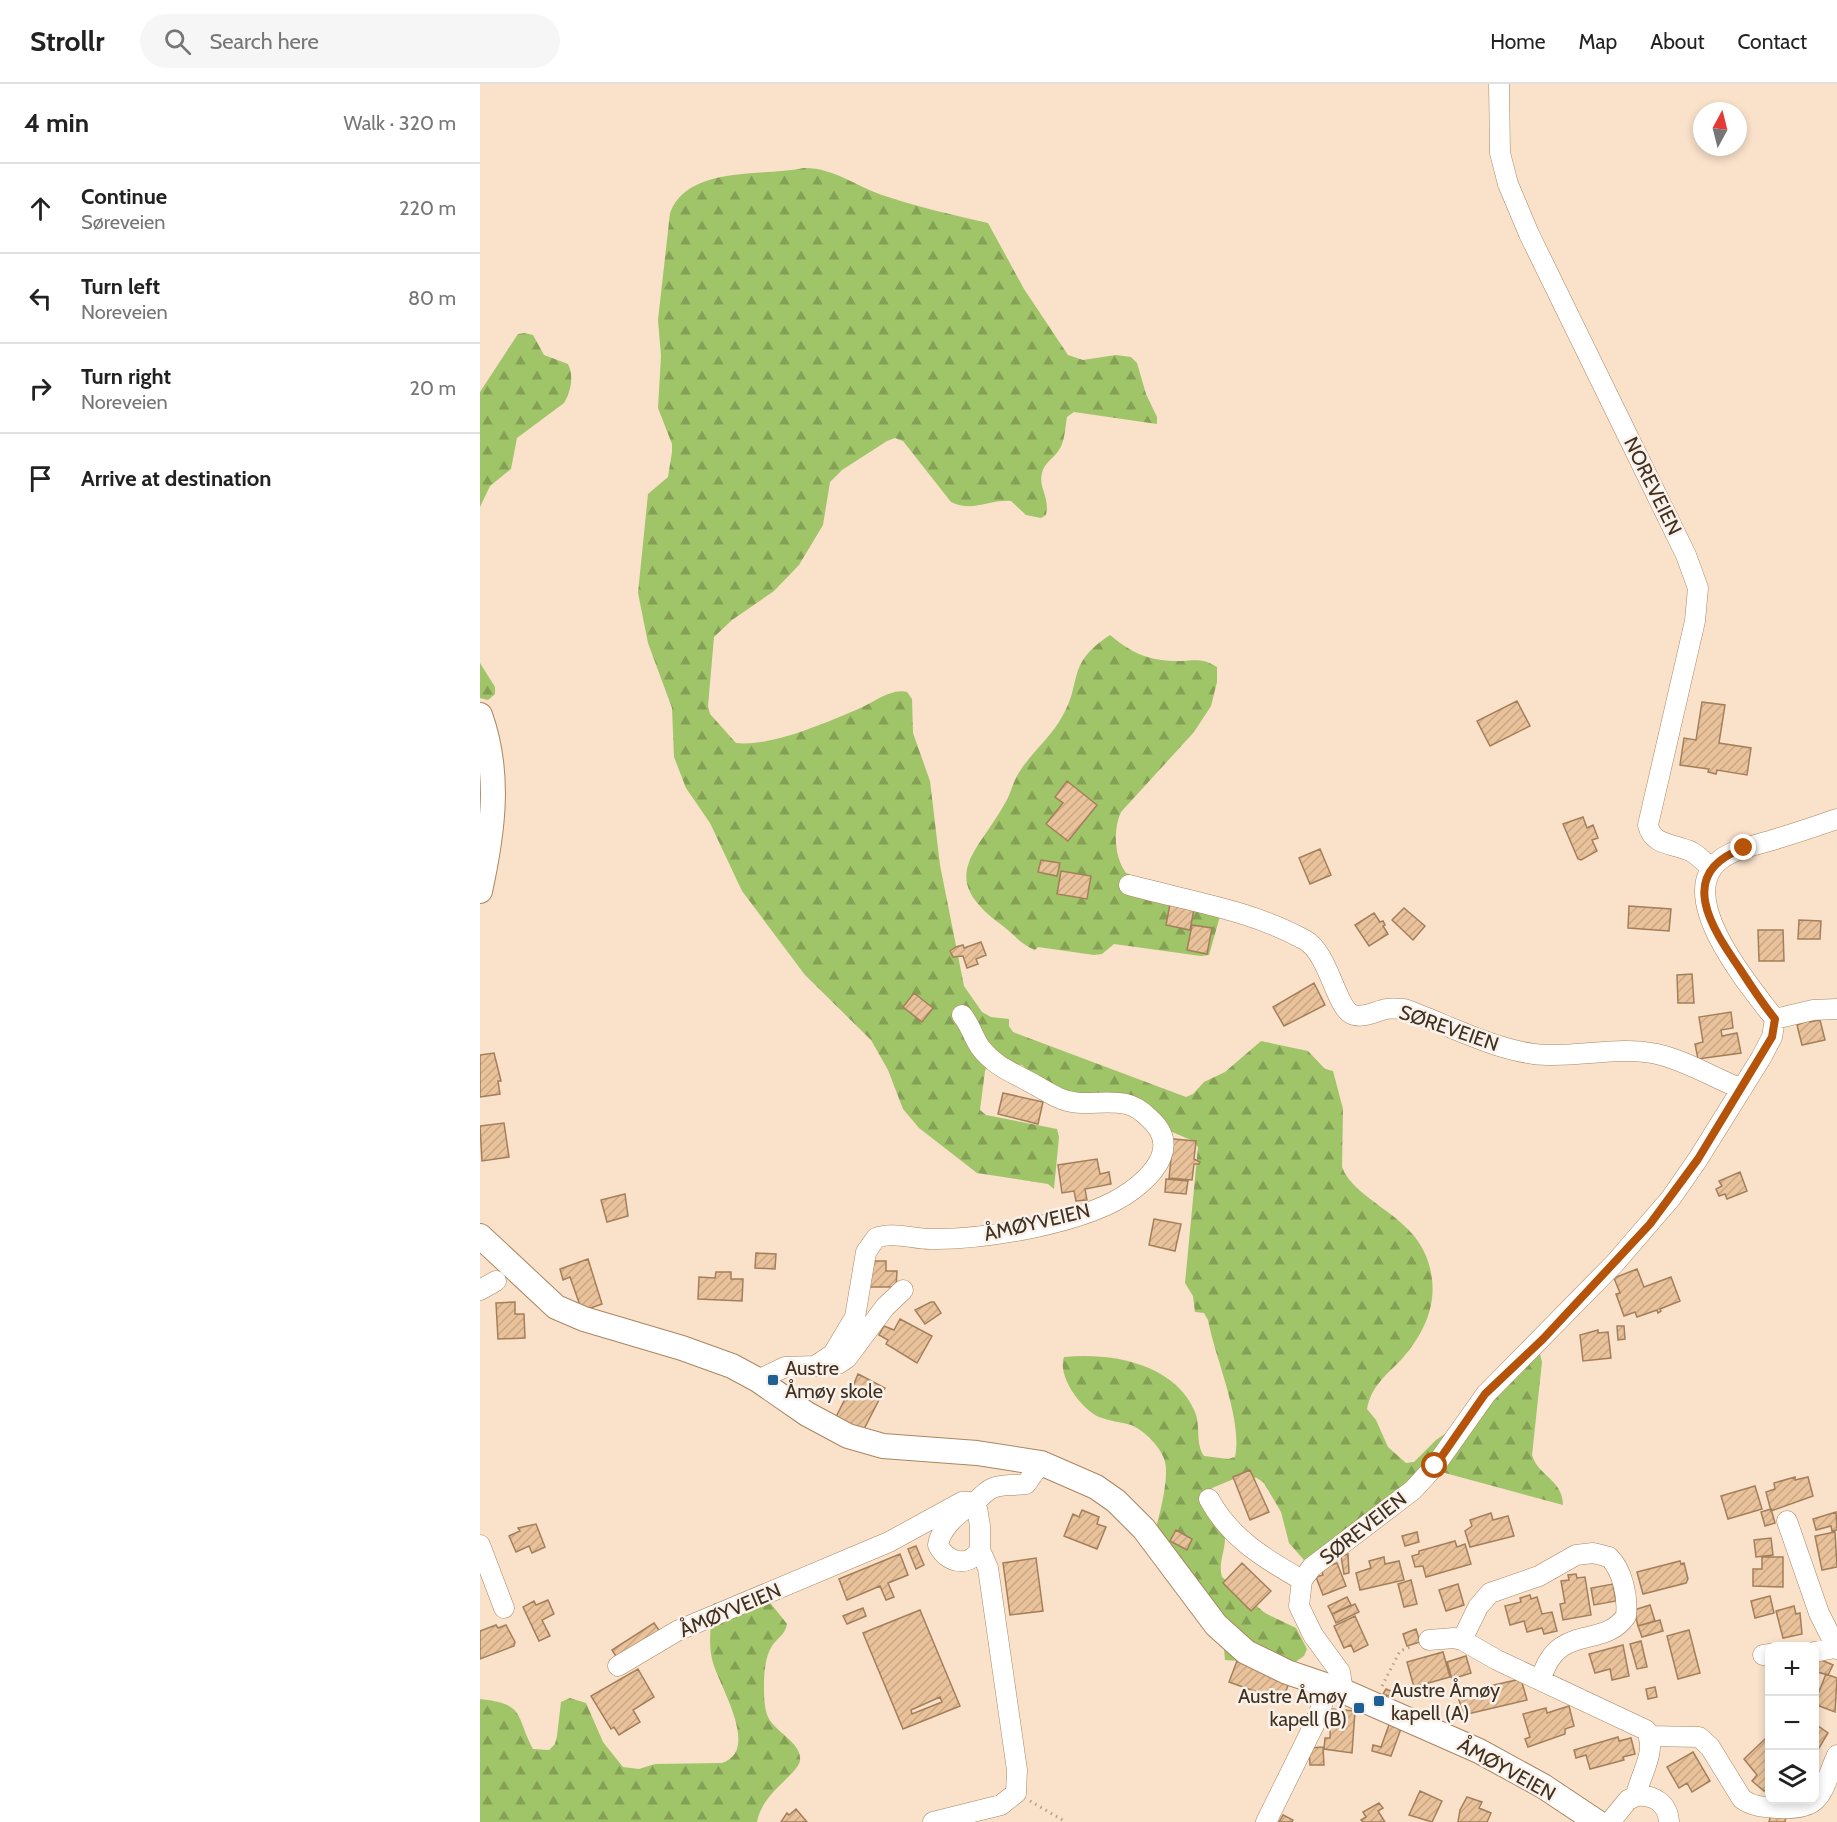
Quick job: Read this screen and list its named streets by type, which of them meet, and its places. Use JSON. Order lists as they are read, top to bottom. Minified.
{"streets":{"main road":["ÅMØYVEIEN"],"street":["NOREVEIEN","SØREVEIEN"]},"crossings":[["SØREVEIEN","ÅMØYVEIEN"]],"places":{"transit":["Austre Åmøy skole","Austre Åmøy kapell (A)","Austre Åmøy kapell (B)"]},"north":"top","page":{"header":"Strollr","search":"Search here","nav":["Home","Map","About","Contact"],"heading":["4 min","Walk · 320 m"],"list":[["Continue","Søreveien","220 m"],["Turn left","Noreveien","80 m"],["Turn right","Noreveien","20 m"],"Arrive at destination"],"map_buttons":["+","−"]}}
